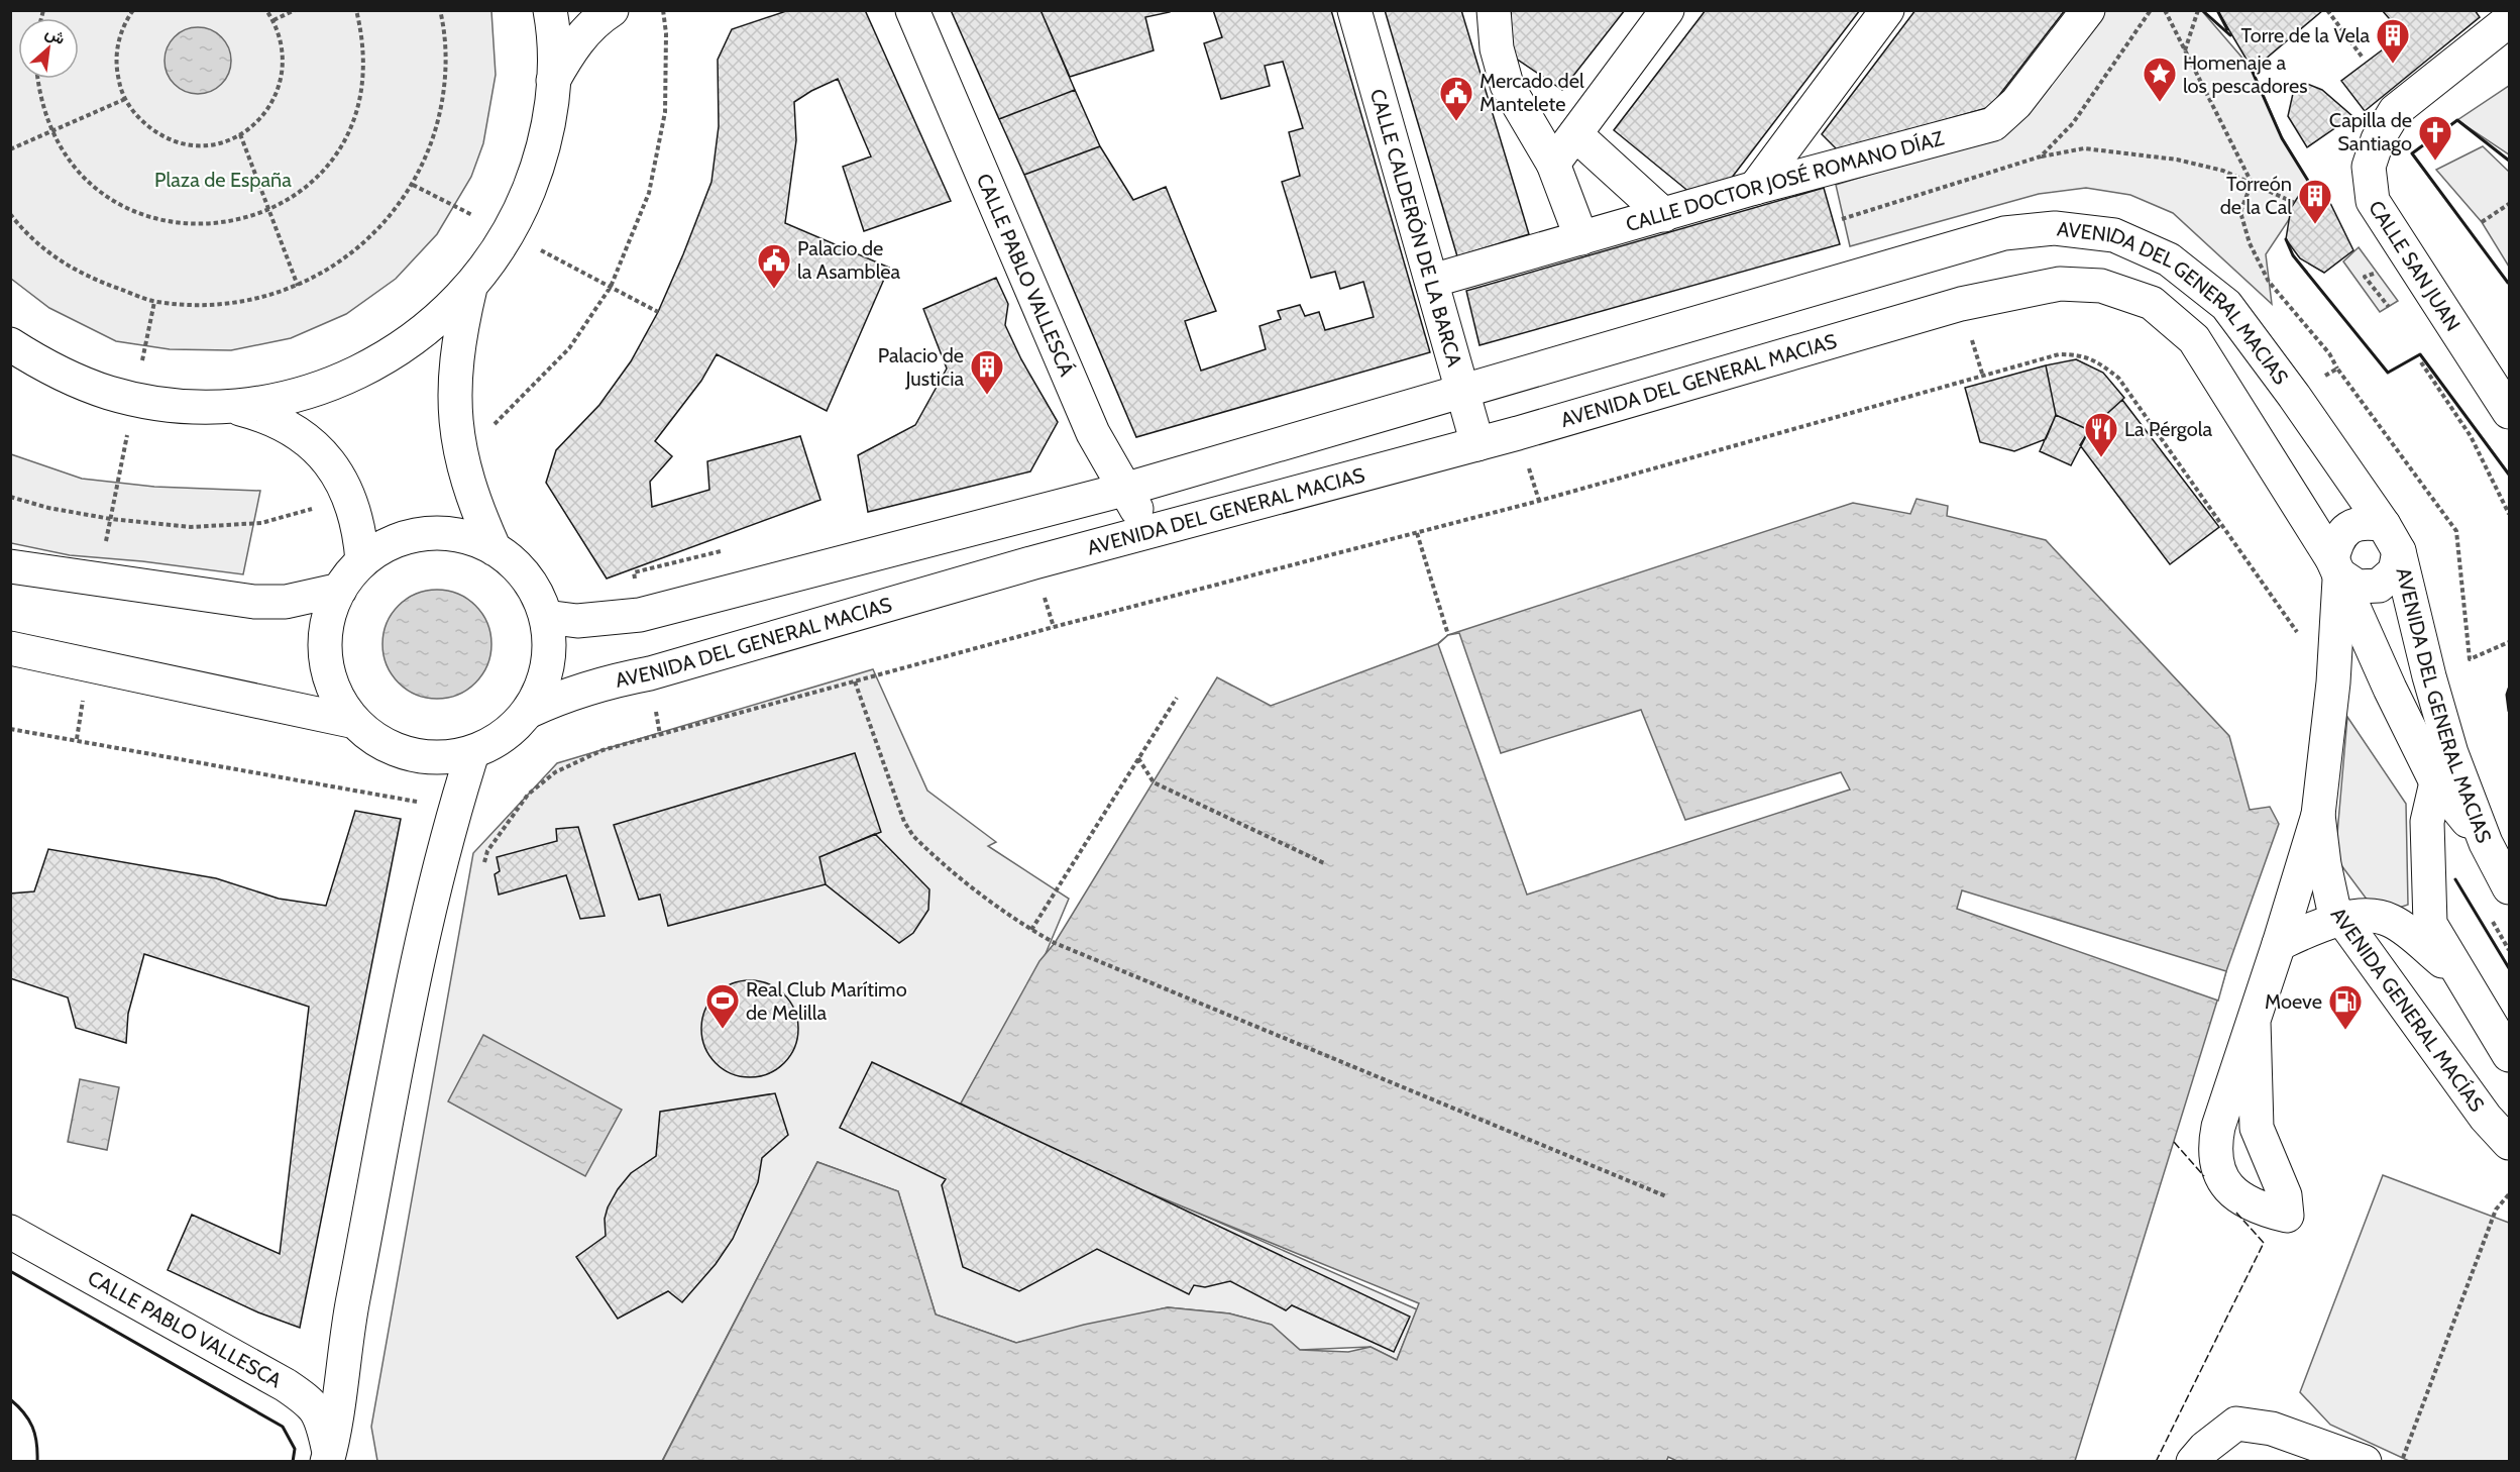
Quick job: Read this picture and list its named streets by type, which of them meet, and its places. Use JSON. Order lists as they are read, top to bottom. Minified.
{"streets":{"street":["CALLE DOCTOR JOSÉ ROMANO DÍAZ","CALLE CALDERÓN DE LA BARCA","CALLE SAN JUAN","CALLE PABLO VALLESCÁ","AVENIDA DEL GENERAL MACIAS","AVENIDA GENERAL MACÍAS","CALLE PABLO VALLESCA"]},"crossings":[["CALLE DOCTOR JOSÉ ROMANO DÍAZ","CALLE CALDERÓN DE LA BARCA"],["CALLE CALDERÓN DE LA BARCA","AVENIDA DEL GENERAL MACIAS"],["CALLE PABLO VALLESCÁ","AVENIDA DEL GENERAL MACIAS"],["AVENIDA DEL GENERAL MACIAS","AVENIDA GENERAL MACÍAS"]],"parks":["Plaza de España"],"places":{"building":["Torre de la Vela","Torreón de la Cal","Palacio de Justicia"],"place":["Homenaje a los pescadores"],"public building":["Mercado del Mantelete","Palacio de la Asamblea"],"church":["Capilla de Santiago"],"restaurant":["La Pérgola"],"sports":["Real Club Marítimo de Melilla"],"fuel station":["Moeve"]},"north":"top right"}
